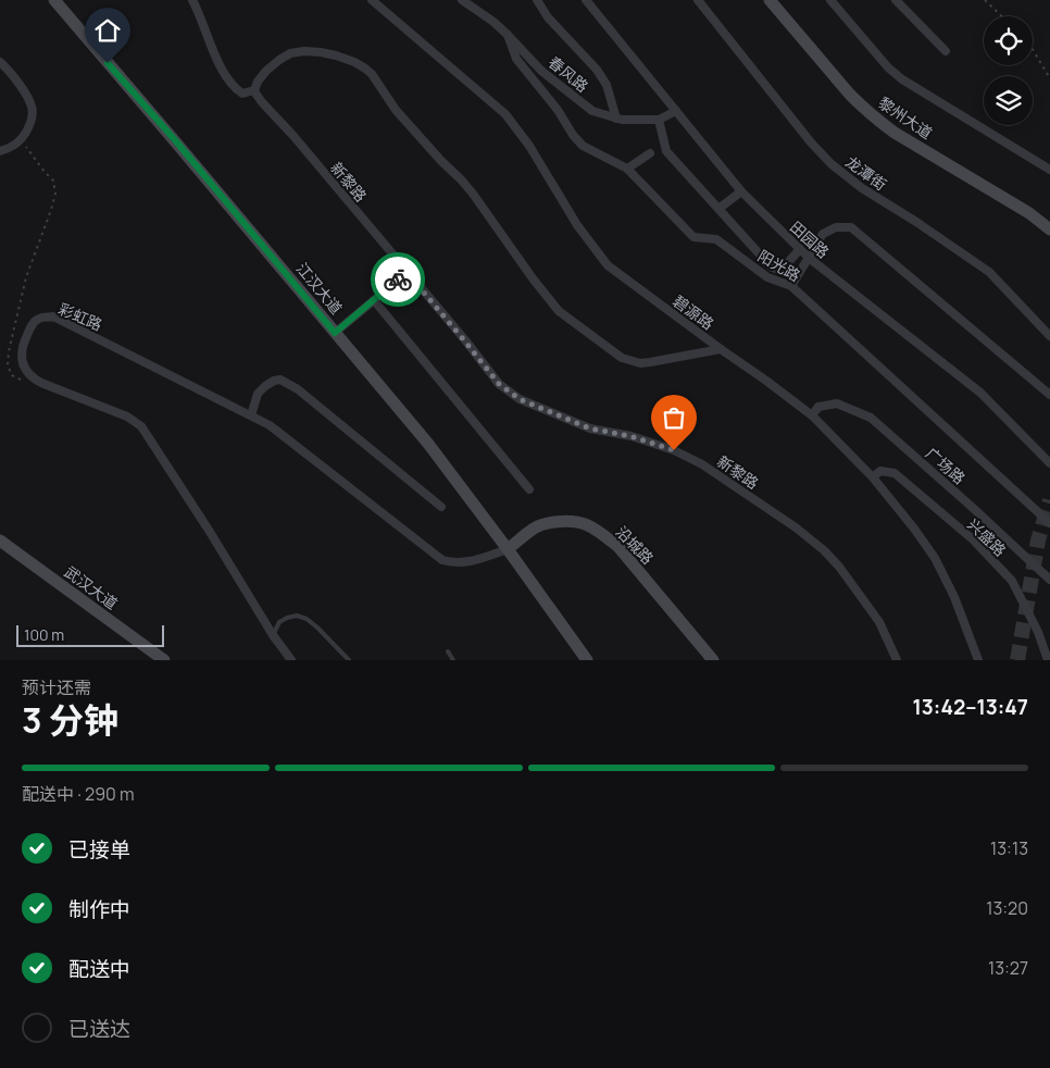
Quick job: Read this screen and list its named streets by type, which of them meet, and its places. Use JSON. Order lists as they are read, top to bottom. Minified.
{"streets":{"main road":["黎州大道","江汉大道","沿城路","武汉大道"],"street":["春风路","龙潭街","新黎路","田园路","阳光路","碧源路","彩虹路","广场路","兴盛路"]},"crossings":[["春风路","田园路"],["春风路","阳光路"],["江汉大道","彩虹路"],["江汉大道","沿城路"],["碧源路","广场路"],["碧源路","兴盛路"],["彩虹路","沿城路"]],"scale_bar":"100 m","page":{"scale":"100 m","heading":["3 分钟","预计还需","13:42–13:47"],"bar":"配送中 · 290 m","list":[["已接单","13:13"],["制作中","13:20"],["配送中","13:27"],"已送达"]}}
